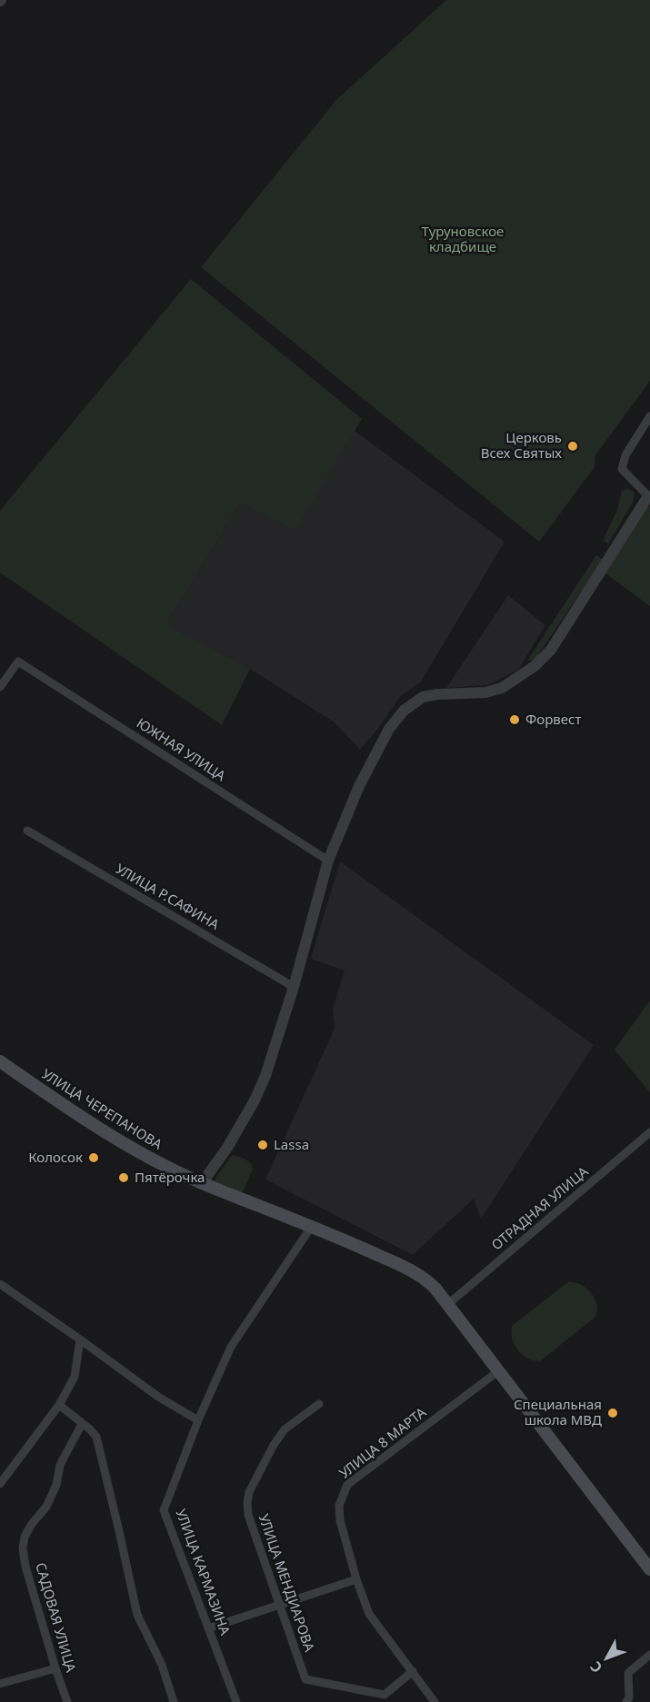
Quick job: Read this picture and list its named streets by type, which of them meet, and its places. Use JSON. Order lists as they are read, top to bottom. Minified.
{"streets":{"main road":["УЛИЦА ЧЕРЕПАНОВА"],"street":["ЮЖНАЯ УЛИЦА","УЛИЦА Р.САФИНА","ОТРАДНАЯ УЛИЦА","УЛИЦА 8 МАРТА","УЛИЦА КАРМАЗИНА","УЛИЦА МЕНДИАРОВА","САДОВАЯ УЛИЦА"]},"crossings":[["УЛИЦА ЧЕРЕПАНОВА","ОТРАДНАЯ УЛИЦА"],["УЛИЦА ЧЕРЕПАНОВА","УЛИЦА 8 МАРТА"],["УЛИЦА 8 МАРТА","УЛИЦА МЕНДИАРОВА"]],"parks":["Туруновское кладбище"],"places":["Церковь Всех Святых","Форвест","Lassa","Колосок","Пятёрочка","Специальная школа МВД"],"north":"bottom left"}
